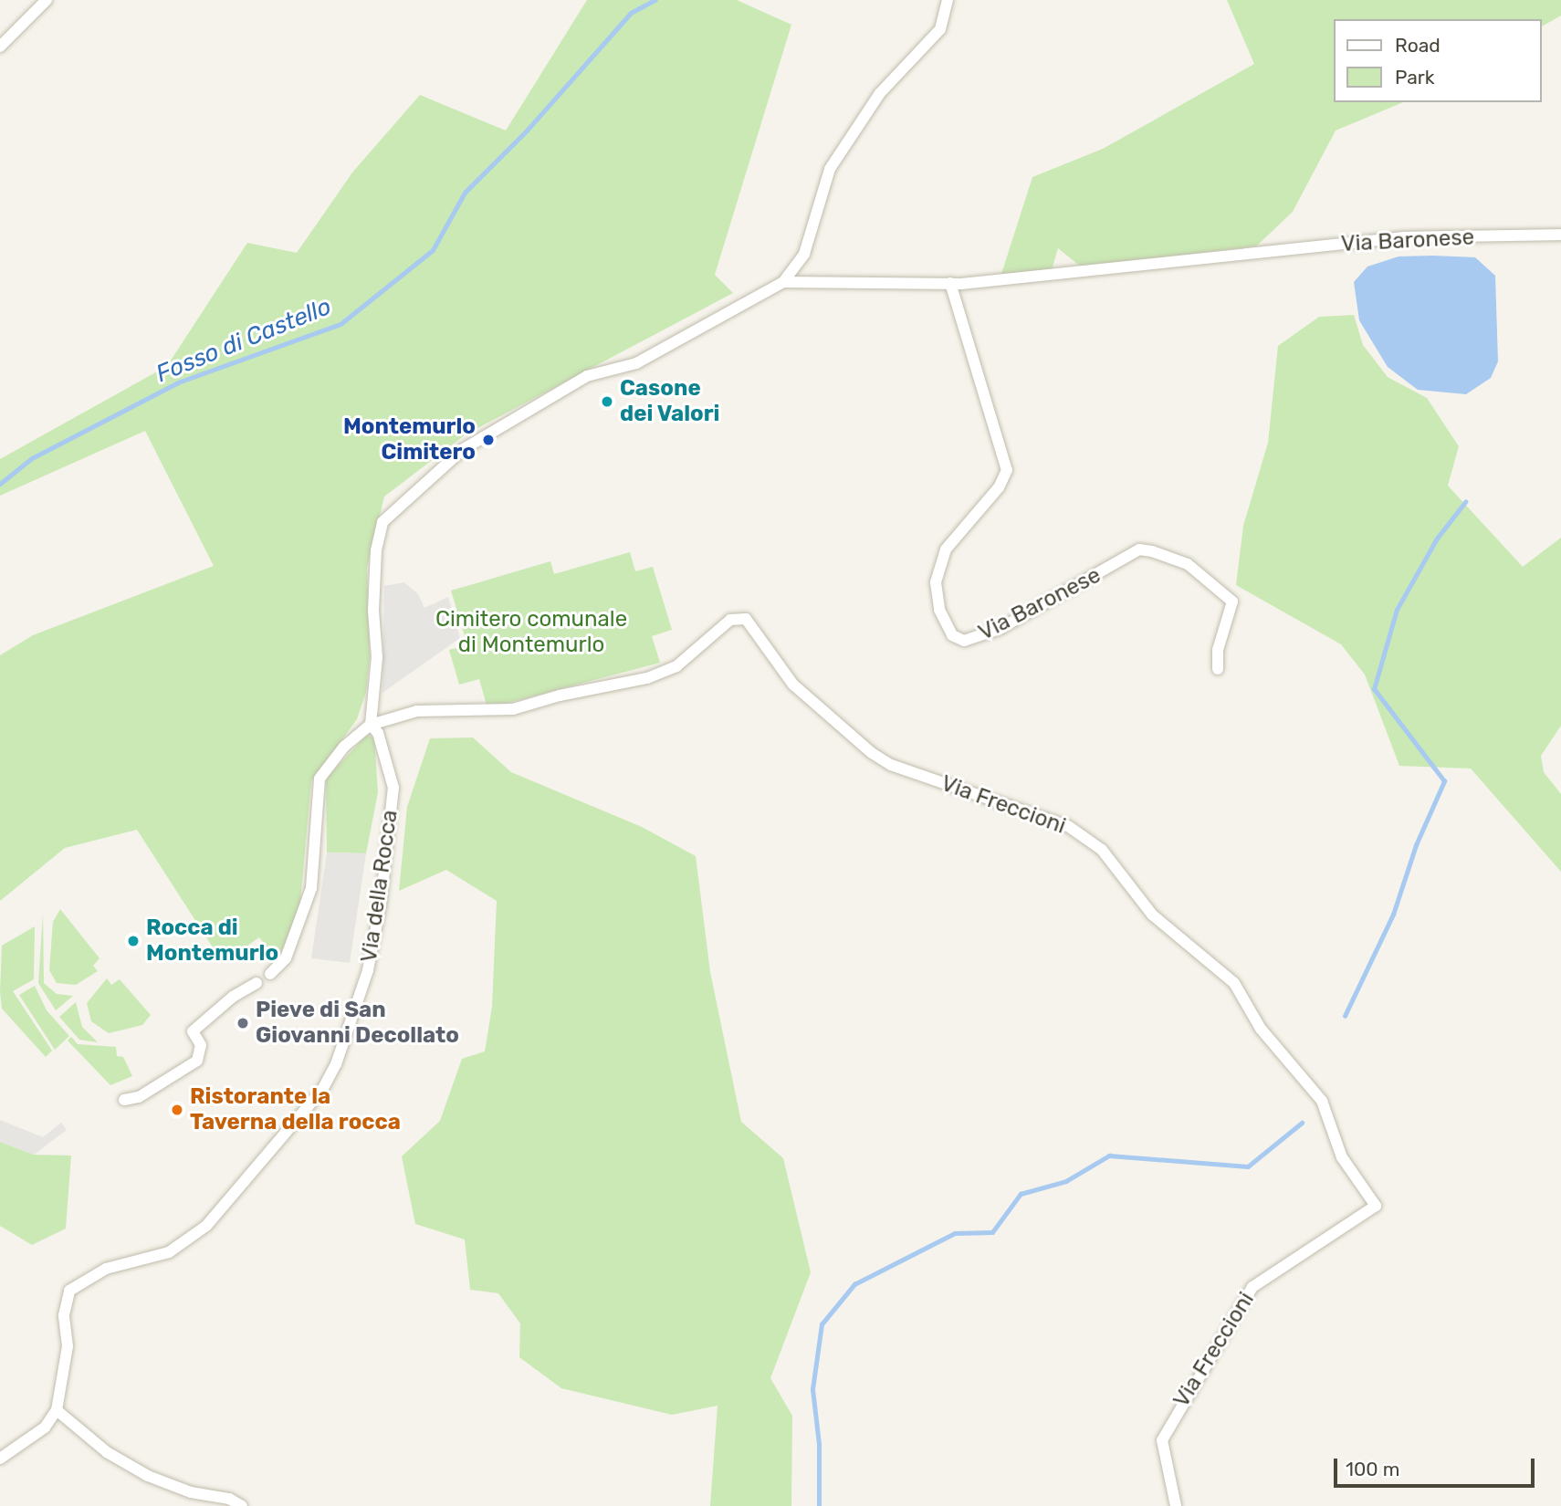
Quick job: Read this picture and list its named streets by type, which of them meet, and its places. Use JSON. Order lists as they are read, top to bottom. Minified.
{"streets":{"street":["Via Baronese","Via Freccioni","Via della Rocca"]},"crossings":[["Via Freccioni","Via della Rocca"]],"water":["Fosso di Castello"],"parks":["Cimitero comunale di Montemurlo"],"places":["Casone dei Valori","Montemurlo Cimitero","Rocca di Montemurlo","Pieve di San Giovanni Decollato","Ristorante la Taverna della rocca"],"legend":["Road","Park"],"scale_bar":"100 m"}
